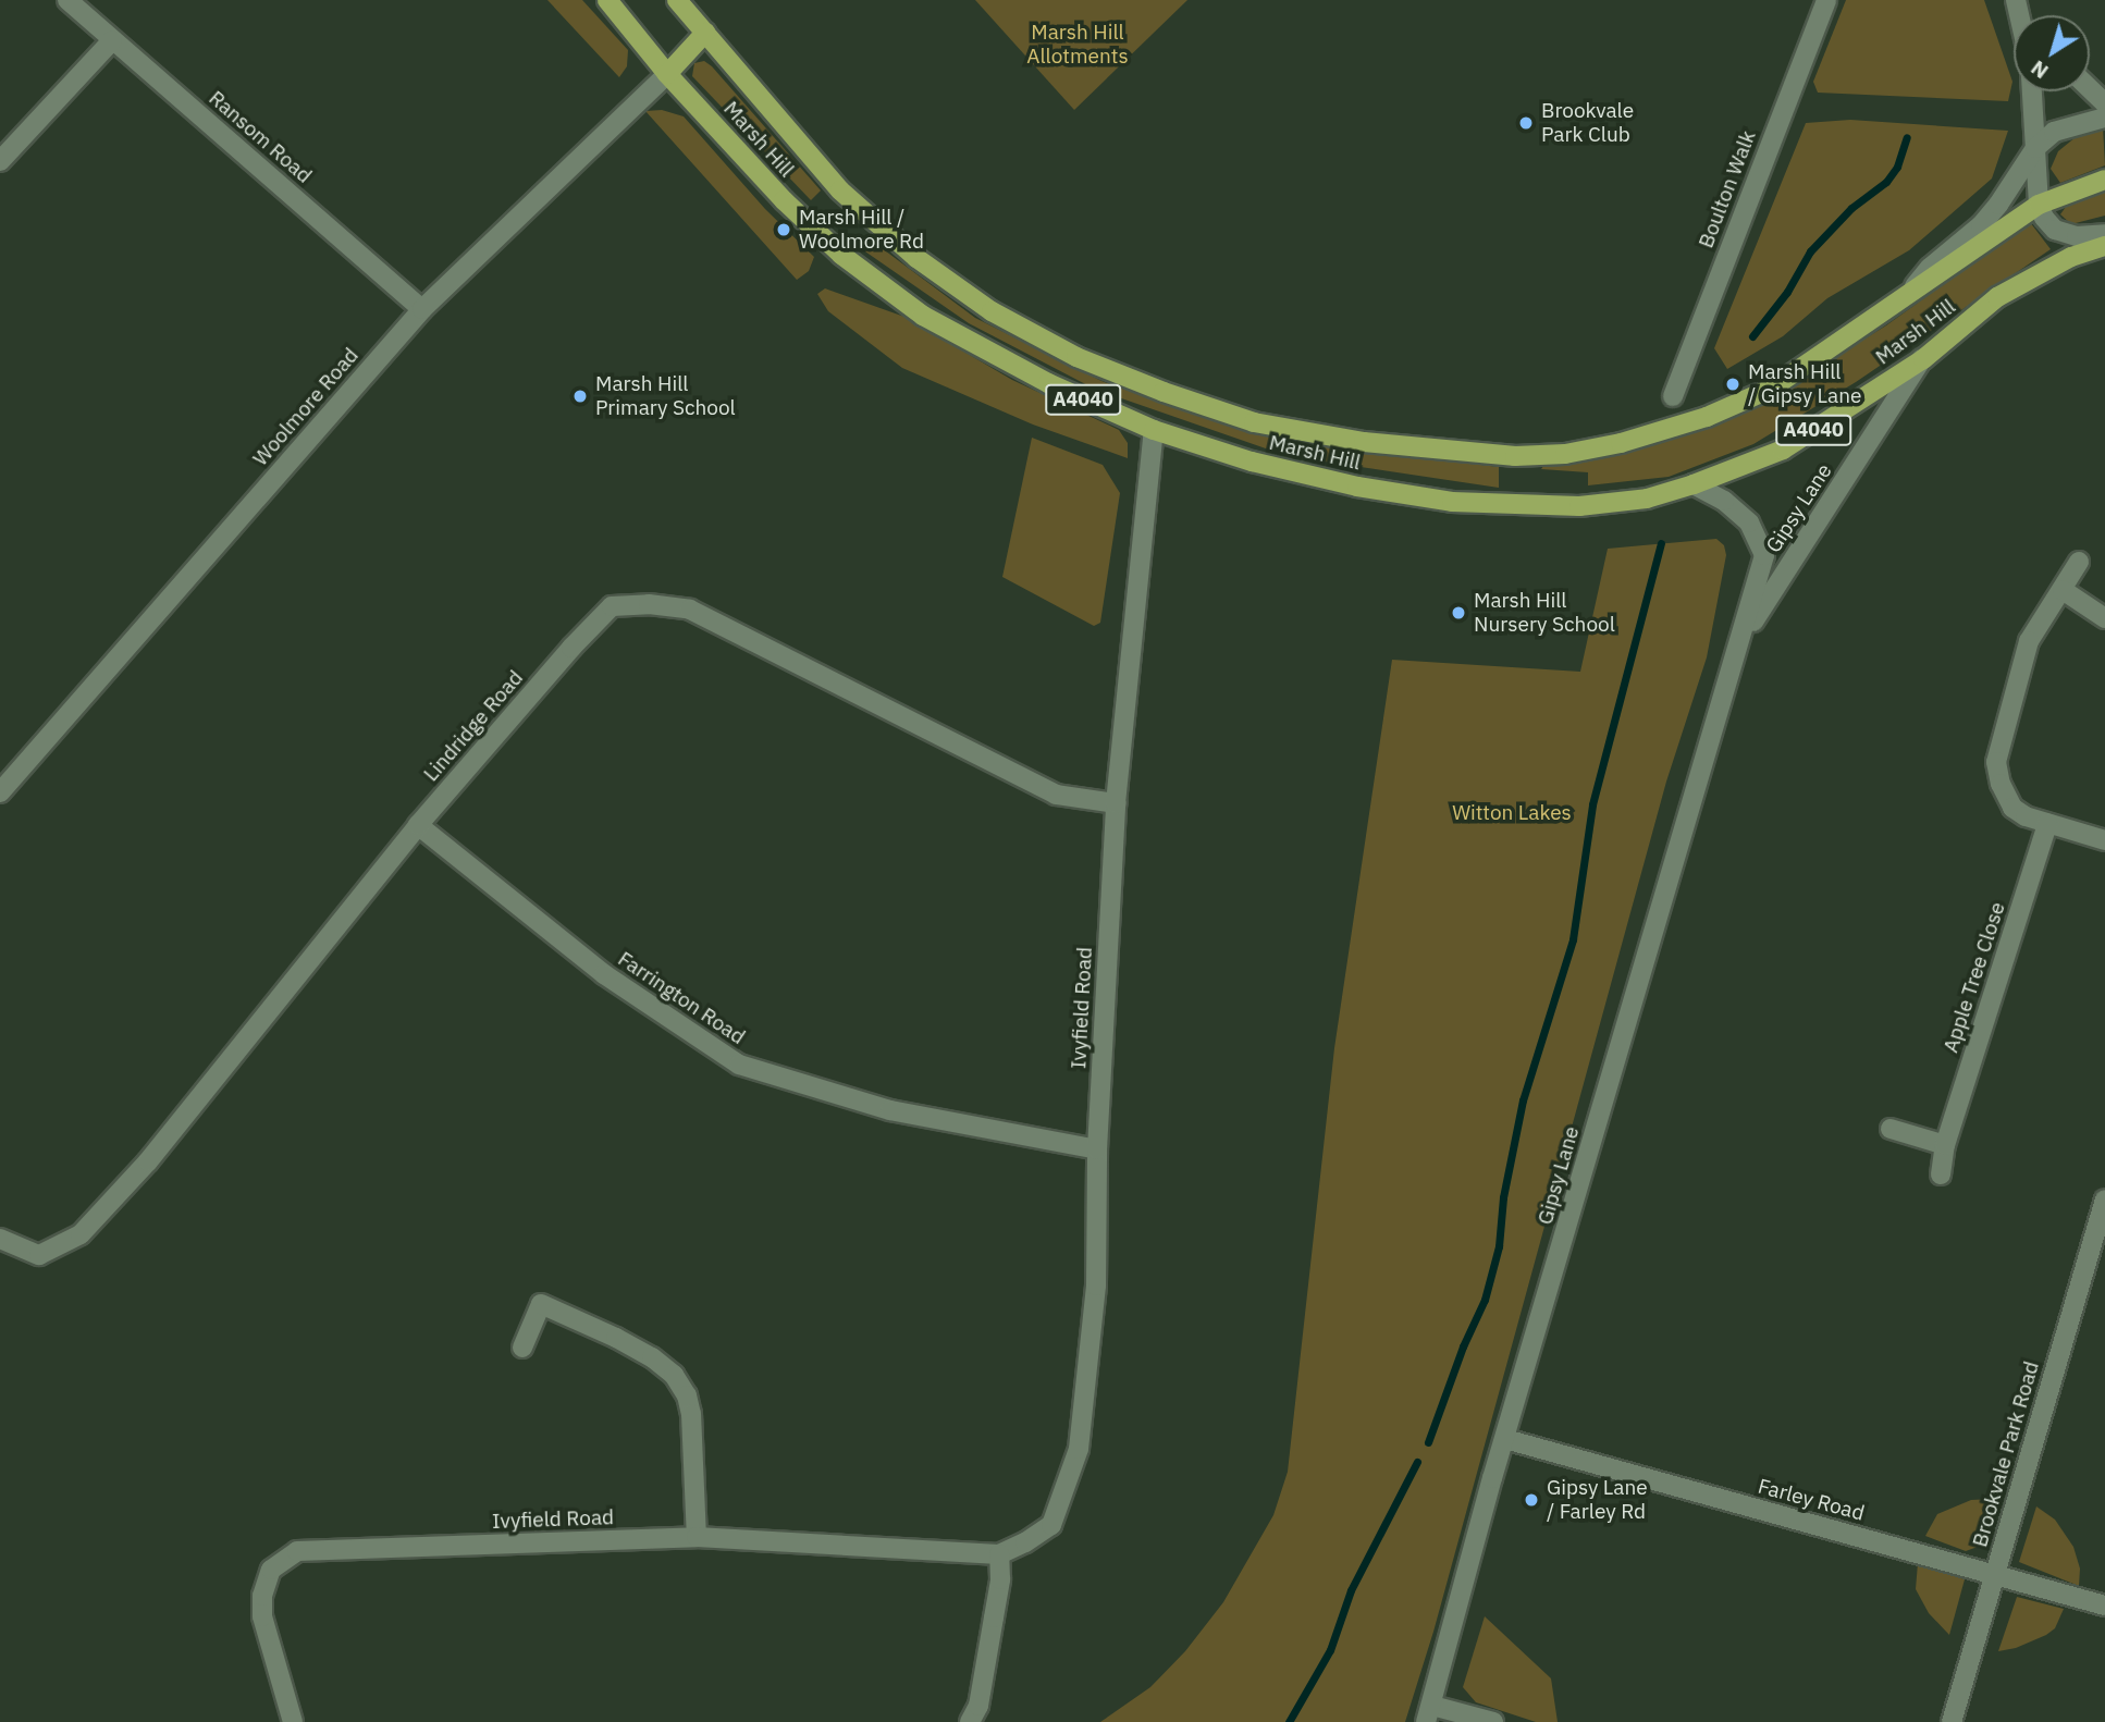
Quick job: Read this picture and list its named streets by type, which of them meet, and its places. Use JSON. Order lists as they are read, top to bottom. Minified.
{"streets":{"main road":["Marsh Hill","A4040"],"street":["Ransom Road","Boulton Walk","Woolmore Road","Gipsy Lane","Lindridge Road","Apple Tree Close","Farrington Road","Ivyfield Road","Brookvale Park Road","Farley Road"]},"crossings":[["Ransom Road","Woolmore Road"],["Marsh Hill","Woolmore Road"],["Marsh Hill","Gipsy Lane"],["Marsh Hill","Ivyfield Road"],["Gipsy Lane","Farley Road"],["Lindridge Road","Farrington Road"],["Lindridge Road","Ivyfield Road"],["Farrington Road","Ivyfield Road"],["Brookvale Park Road","Farley Road"]],"parks":["Marsh Hill Allotments","Witton Lakes"],"places":["Brookvale Park Club","Marsh Hill / Woolmore Rd","Marsh Hill / Gipsy Lane","Marsh Hill Primary School","Marsh Hill Nursery School","Gipsy Lane / Farley Rd"],"north":"bottom left"}
